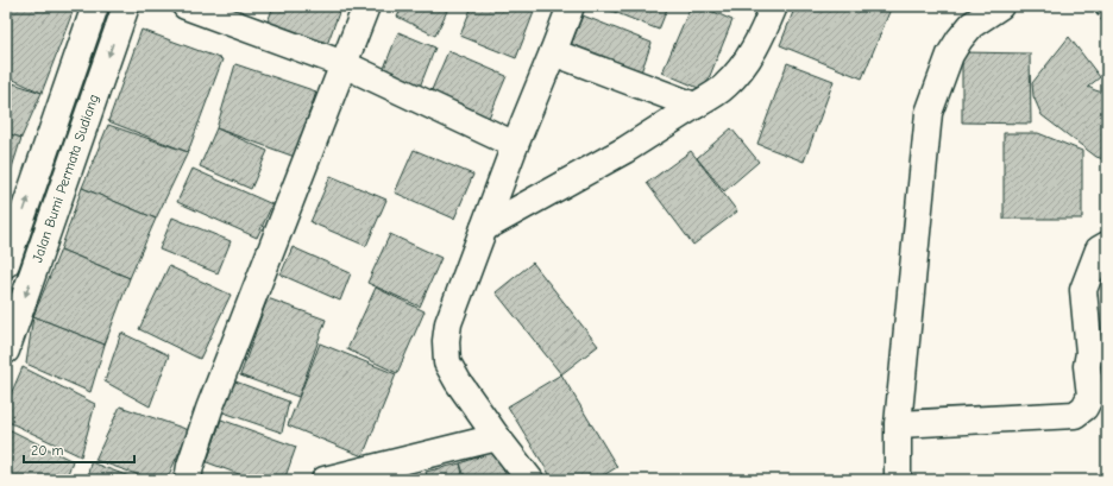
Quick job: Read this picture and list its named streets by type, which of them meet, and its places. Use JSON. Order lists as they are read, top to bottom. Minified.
{"streets":{"street":["Jalan Bumi Permata Sudiang"]},"scale_bar":"20 m"}
